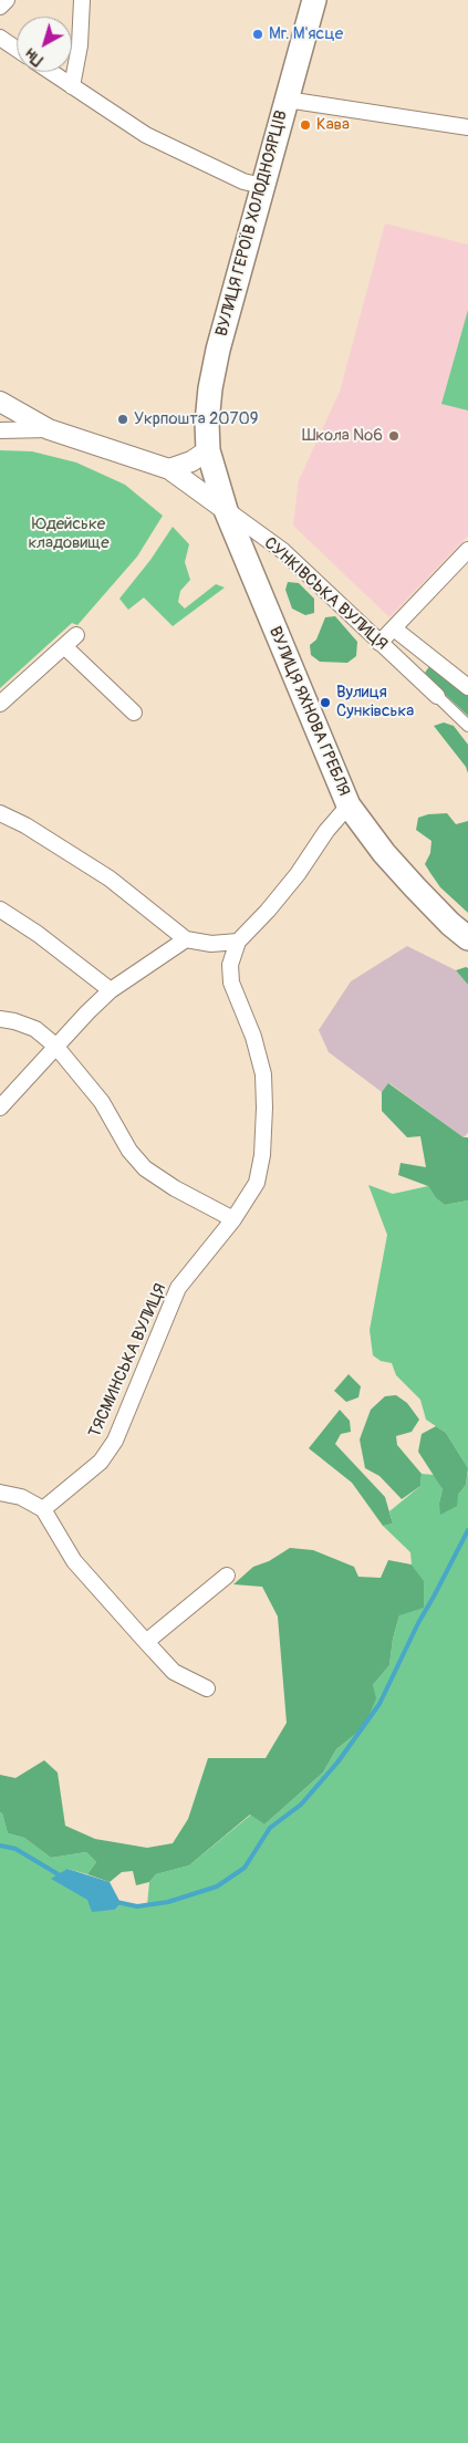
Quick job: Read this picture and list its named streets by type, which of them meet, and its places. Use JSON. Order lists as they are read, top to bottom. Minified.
{"streets":{"main road":["ВУЛИЦЯ ГЕРОЇВ ХОЛОДНОЯРЦІВ","ВУЛИЦЯ ЯХНОВА ГРЕБЛЯ"],"street":["СУНКІВСЬКА ВУЛИЦЯ","ТЯСМИНСЬКА ВУЛИЦЯ"]},"crossings":[["ВУЛИЦЯ ГЕРОЇВ ХОЛОДНОЯРЦІВ","ВУЛИЦЯ ЯХНОВА ГРЕБЛЯ"],["СУНКІВСЬКА ВУЛИЦЯ","ВУЛИЦЯ ЯХНОВА ГРЕБЛЯ"],["ВУЛИЦЯ ЯХНОВА ГРЕБЛЯ","ТЯСМИНСЬКА ВУЛИЦЯ"]],"parks":["Юдейське кладовище"],"places":["Mr. М'ясце","Кава","Укрпошта 20709","Школа №6","Вулиця Сунківська"],"north":"bottom left"}
